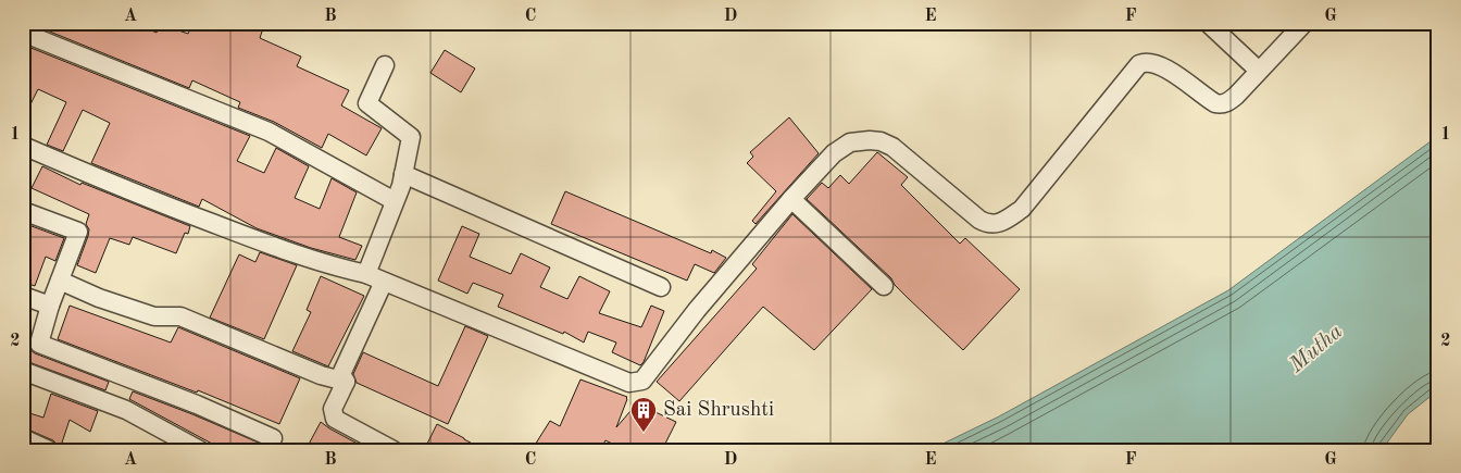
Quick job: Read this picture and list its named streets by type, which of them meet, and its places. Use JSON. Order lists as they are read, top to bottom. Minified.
{"water":["Mutha"],"places":{"building":["Sai Shrushti"]},"grid":{"columns":["A","B","C","D","E","F","G"],"rows":["1","2"]}}
